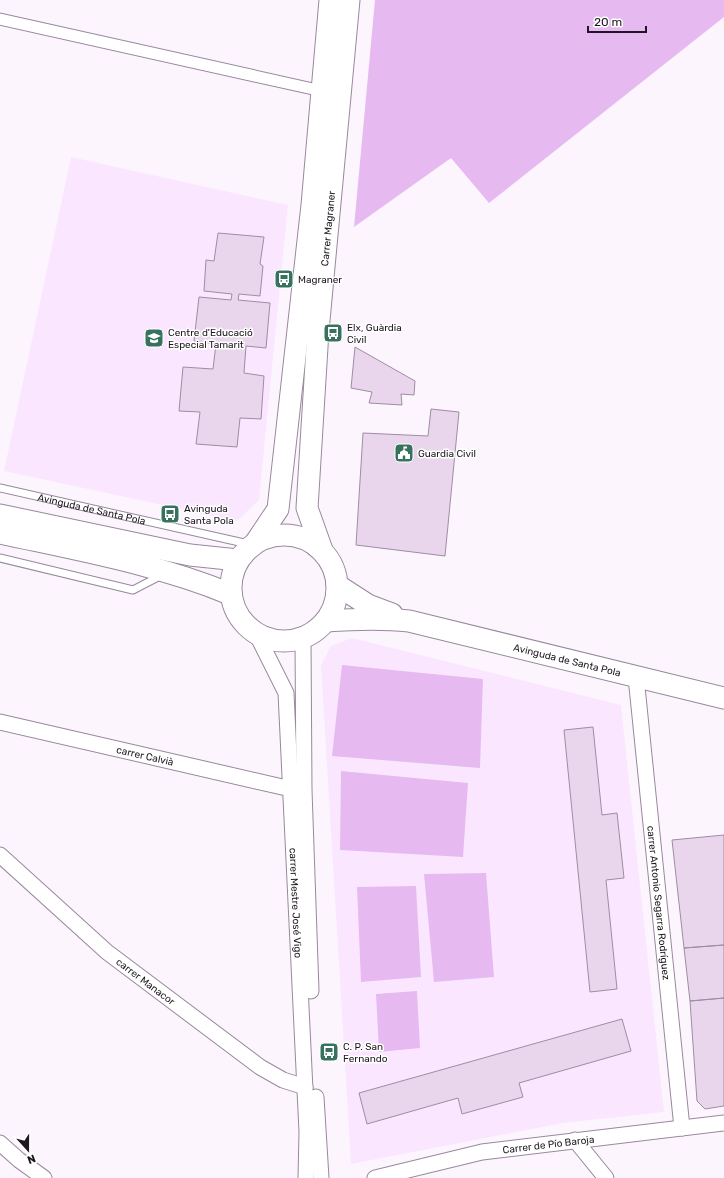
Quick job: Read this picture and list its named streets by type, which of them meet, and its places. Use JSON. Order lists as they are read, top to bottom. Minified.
{"streets":{"main road":["Carrer Magraner","Avinguda de Santa Pola"],"street":["carrer Calvià","carrer Mestre José Vigo","carrer Antonio Segarra Rodríguez","carrer Manacor","Carrer de Pío Baroja"]},"crossings":[["Carrer Magraner","Avinguda de Santa Pola"],["Carrer Magraner","carrer Mestre José Vigo"],["Avinguda de Santa Pola","carrer Mestre José Vigo"],["Avinguda de Santa Pola","carrer Antonio Segarra Rodríguez"],["carrer Calvià","carrer Mestre José Vigo"],["carrer Mestre José Vigo","carrer Manacor"],["carrer Antonio Segarra Rodríguez","Carrer de Pío Baroja"]],"places":{"bus stop":["Magraner","Elx, Guàrdia Civil","Avinguda Santa Pola","C. P. San Fernando"],"school or university":["Centre d'Educació Especial Tamarit"],"public building":["Guardia Civil"]},"scale_bar":"20 m","north":"bottom"}
